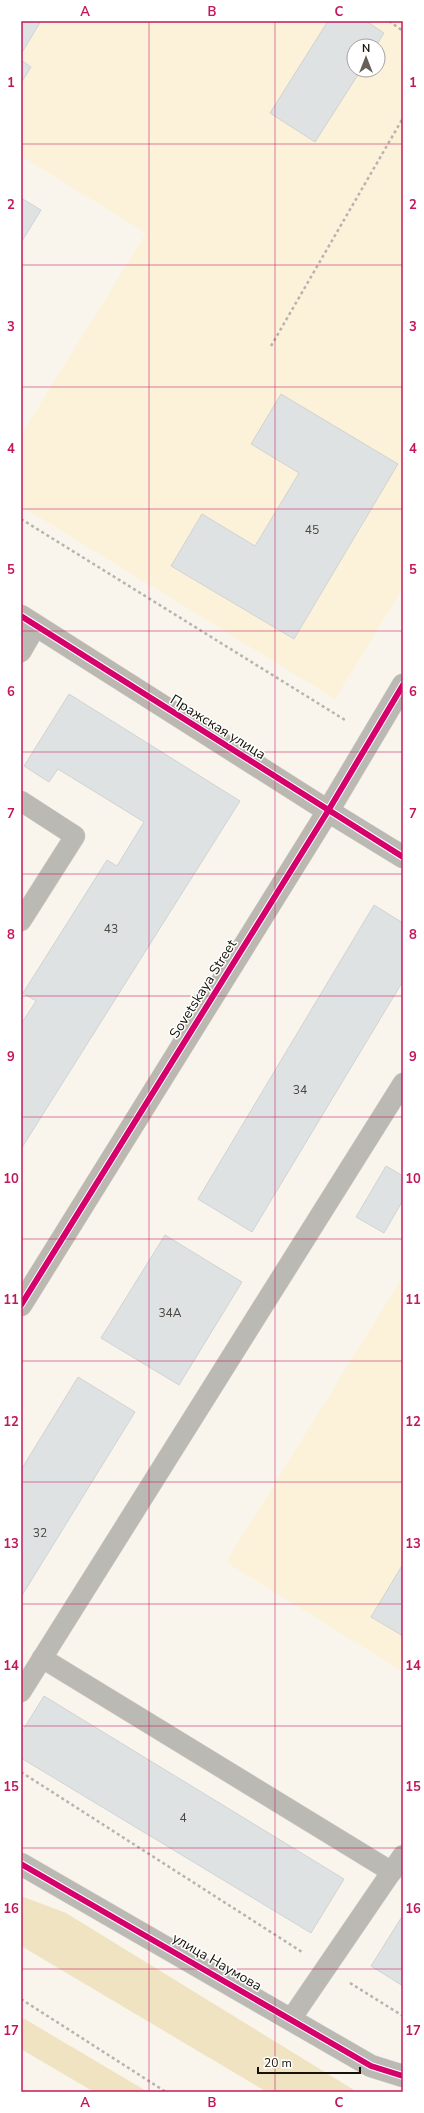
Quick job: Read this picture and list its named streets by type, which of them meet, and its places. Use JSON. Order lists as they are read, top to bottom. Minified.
{"streets":{"street":["Пражская улица","Sovetskaya Street","улица Наумова"]},"crossings":[["Пражская улица","Sovetskaya Street"]],"house_numbers":["45","43","34","34А","32","4"],"scale_bar":"20 m","north":"top","grid":{"columns":["A","B","C"],"rows":["1","2","3","4","5","6","7","8","9","10","11","12","13","14","15","16","17"]}}
